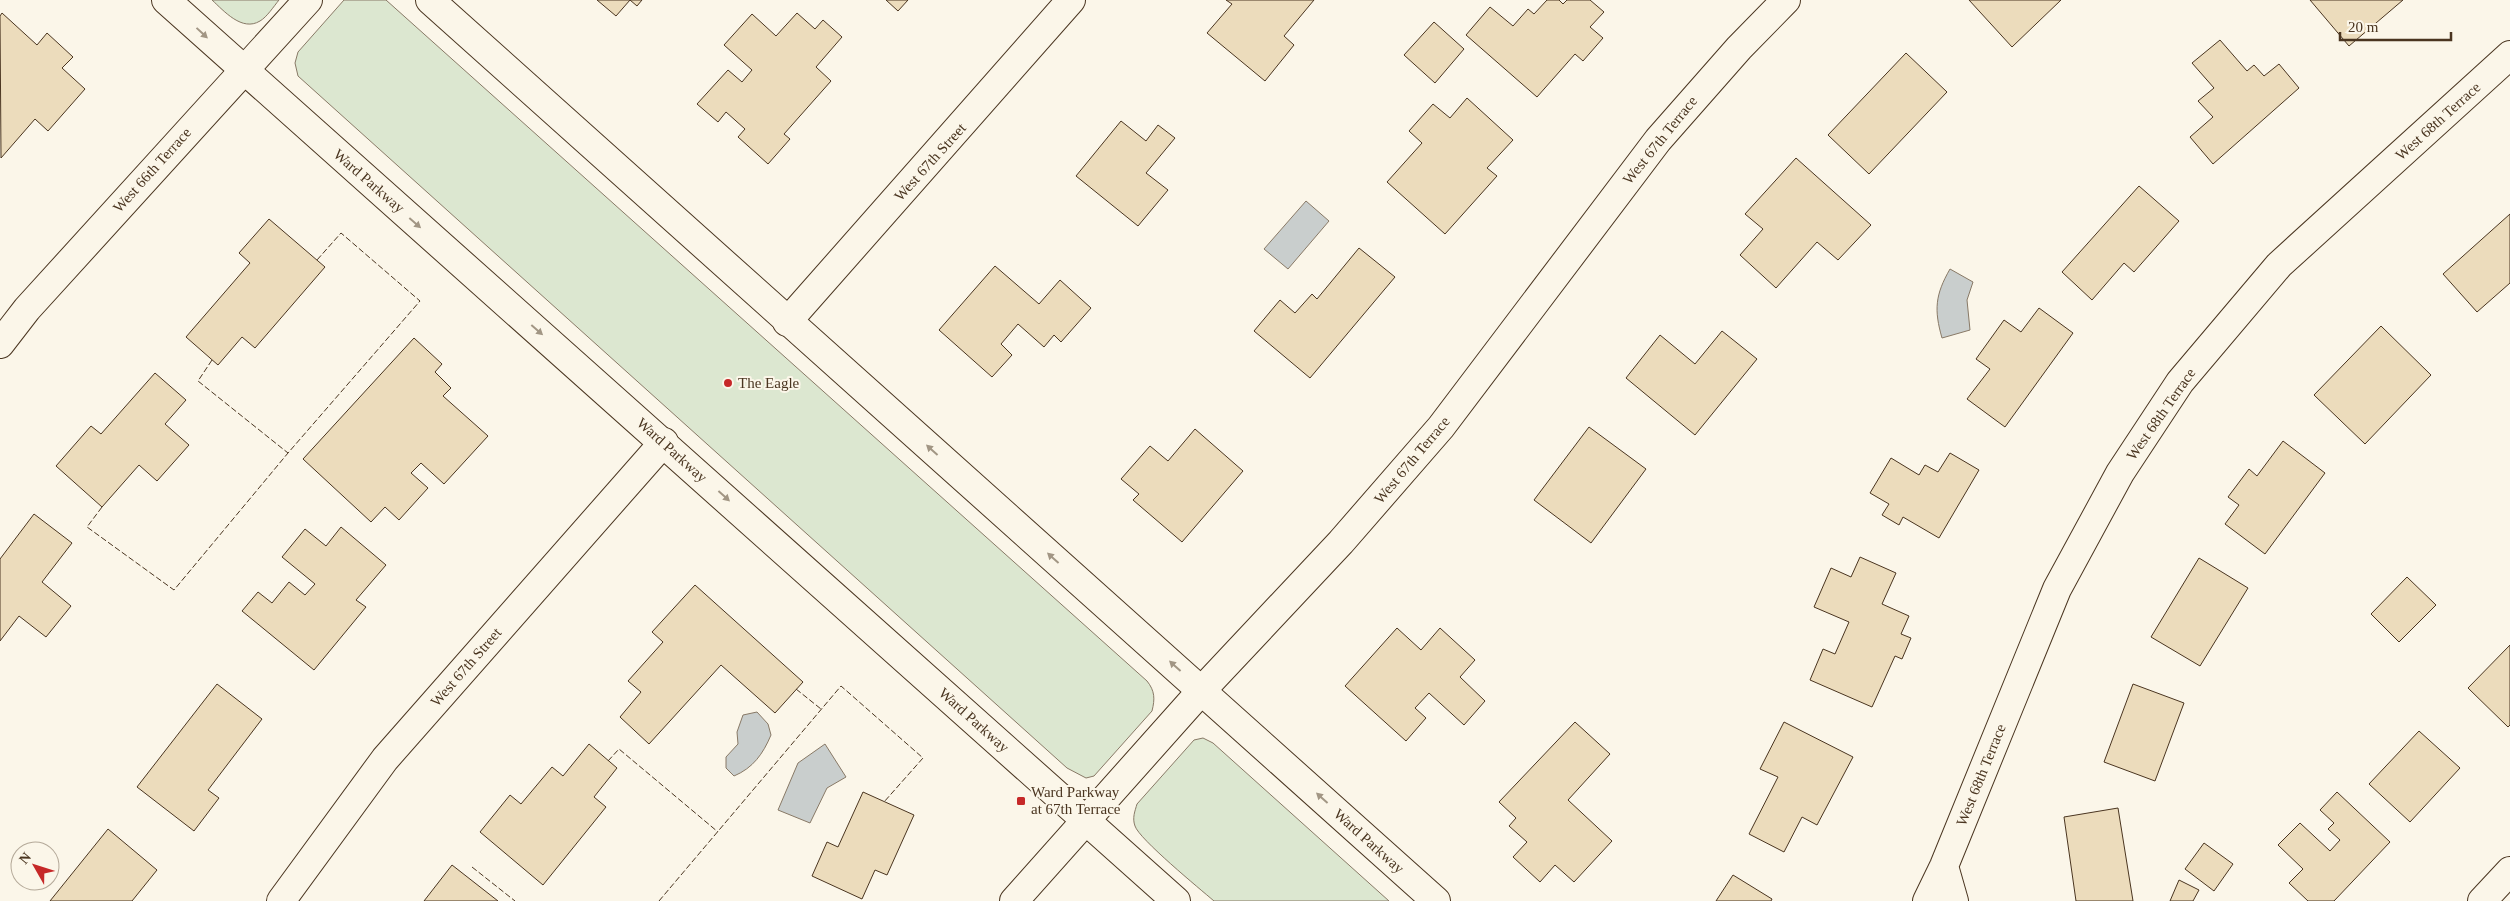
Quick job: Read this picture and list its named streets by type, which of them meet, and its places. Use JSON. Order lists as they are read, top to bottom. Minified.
{"streets":{"street":["West 68th Terrace","West 67th Terrace","West 67th Street","West 66th Terrace","Ward Parkway"]},"crossings":[["West 67th Terrace","Ward Parkway"],["West 67th Street","Ward Parkway"],["West 66th Terrace","Ward Parkway"]],"places":{"other":["The Eagle"],"transit":["Ward Parkway at 67th Terrace"]},"scale_bar":"20 m","north":"top left"}
